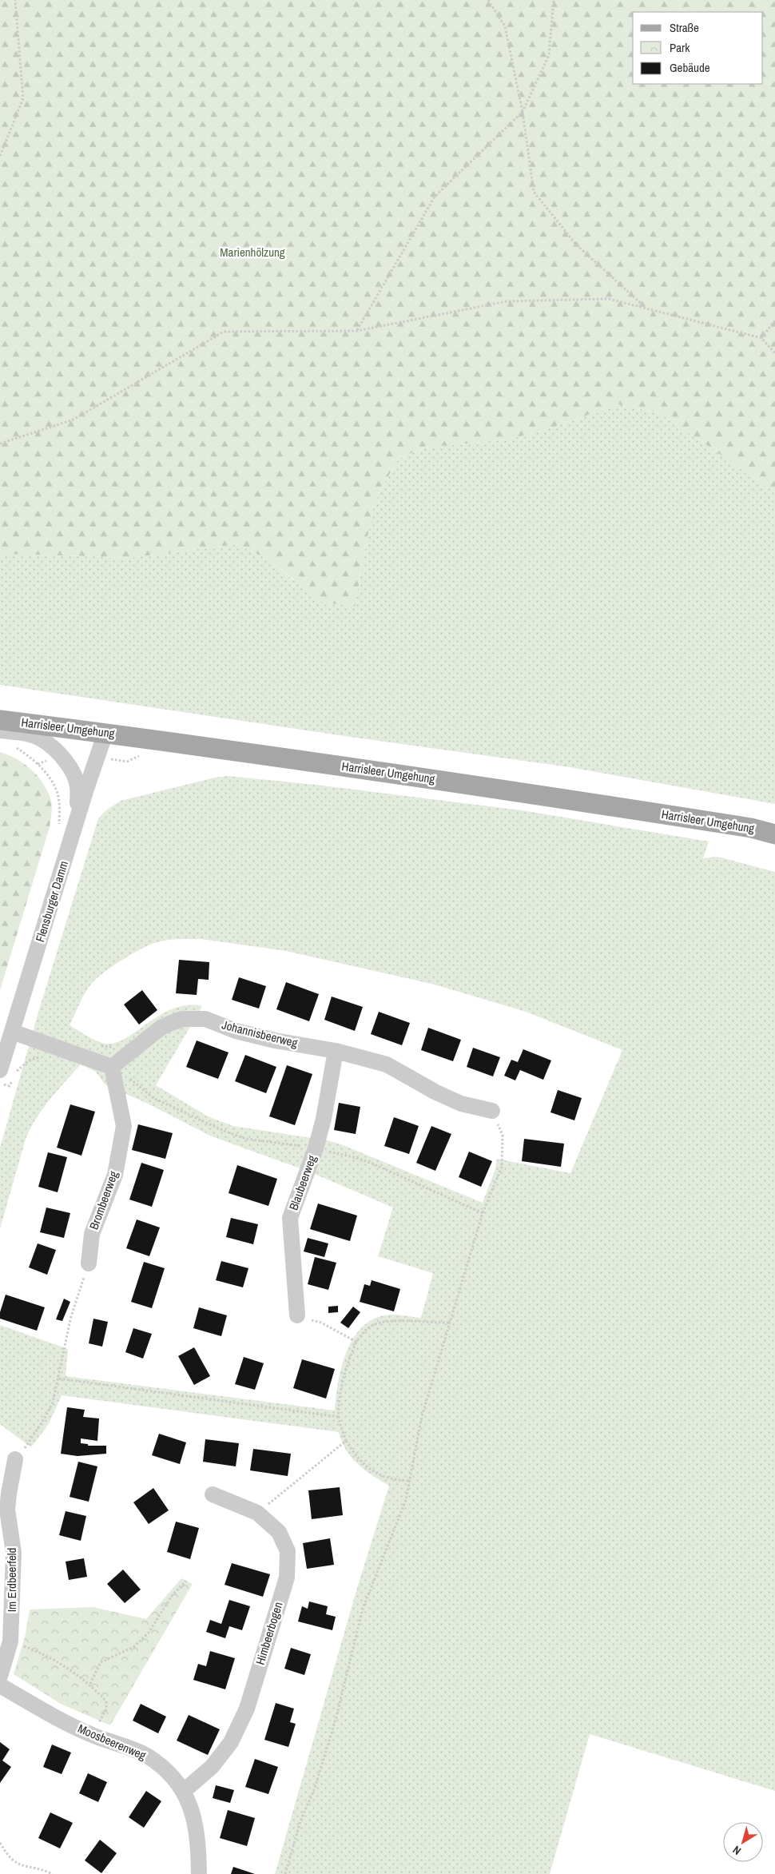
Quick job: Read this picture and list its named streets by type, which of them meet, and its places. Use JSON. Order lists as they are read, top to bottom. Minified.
{"streets":{"main road":["Harrisleer Umgehung"],"street":["Flensburger Damm","Johannisbeerweg","Blaubeerweg","Brombeerweg","Im Erdbeerfeld","Himbeerbogen","Moosbeerenweg"]},"crossings":[["Harrisleer Umgehung","Flensburger Damm"],["Johannisbeerweg","Blaubeerweg"],["Johannisbeerweg","Brombeerweg"],["Im Erdbeerfeld","Moosbeerenweg"],["Himbeerbogen","Moosbeerenweg"]],"parks":["Marienhölzung"],"legend":["Straße","Park","Gebäude"],"north":"bottom left"}
